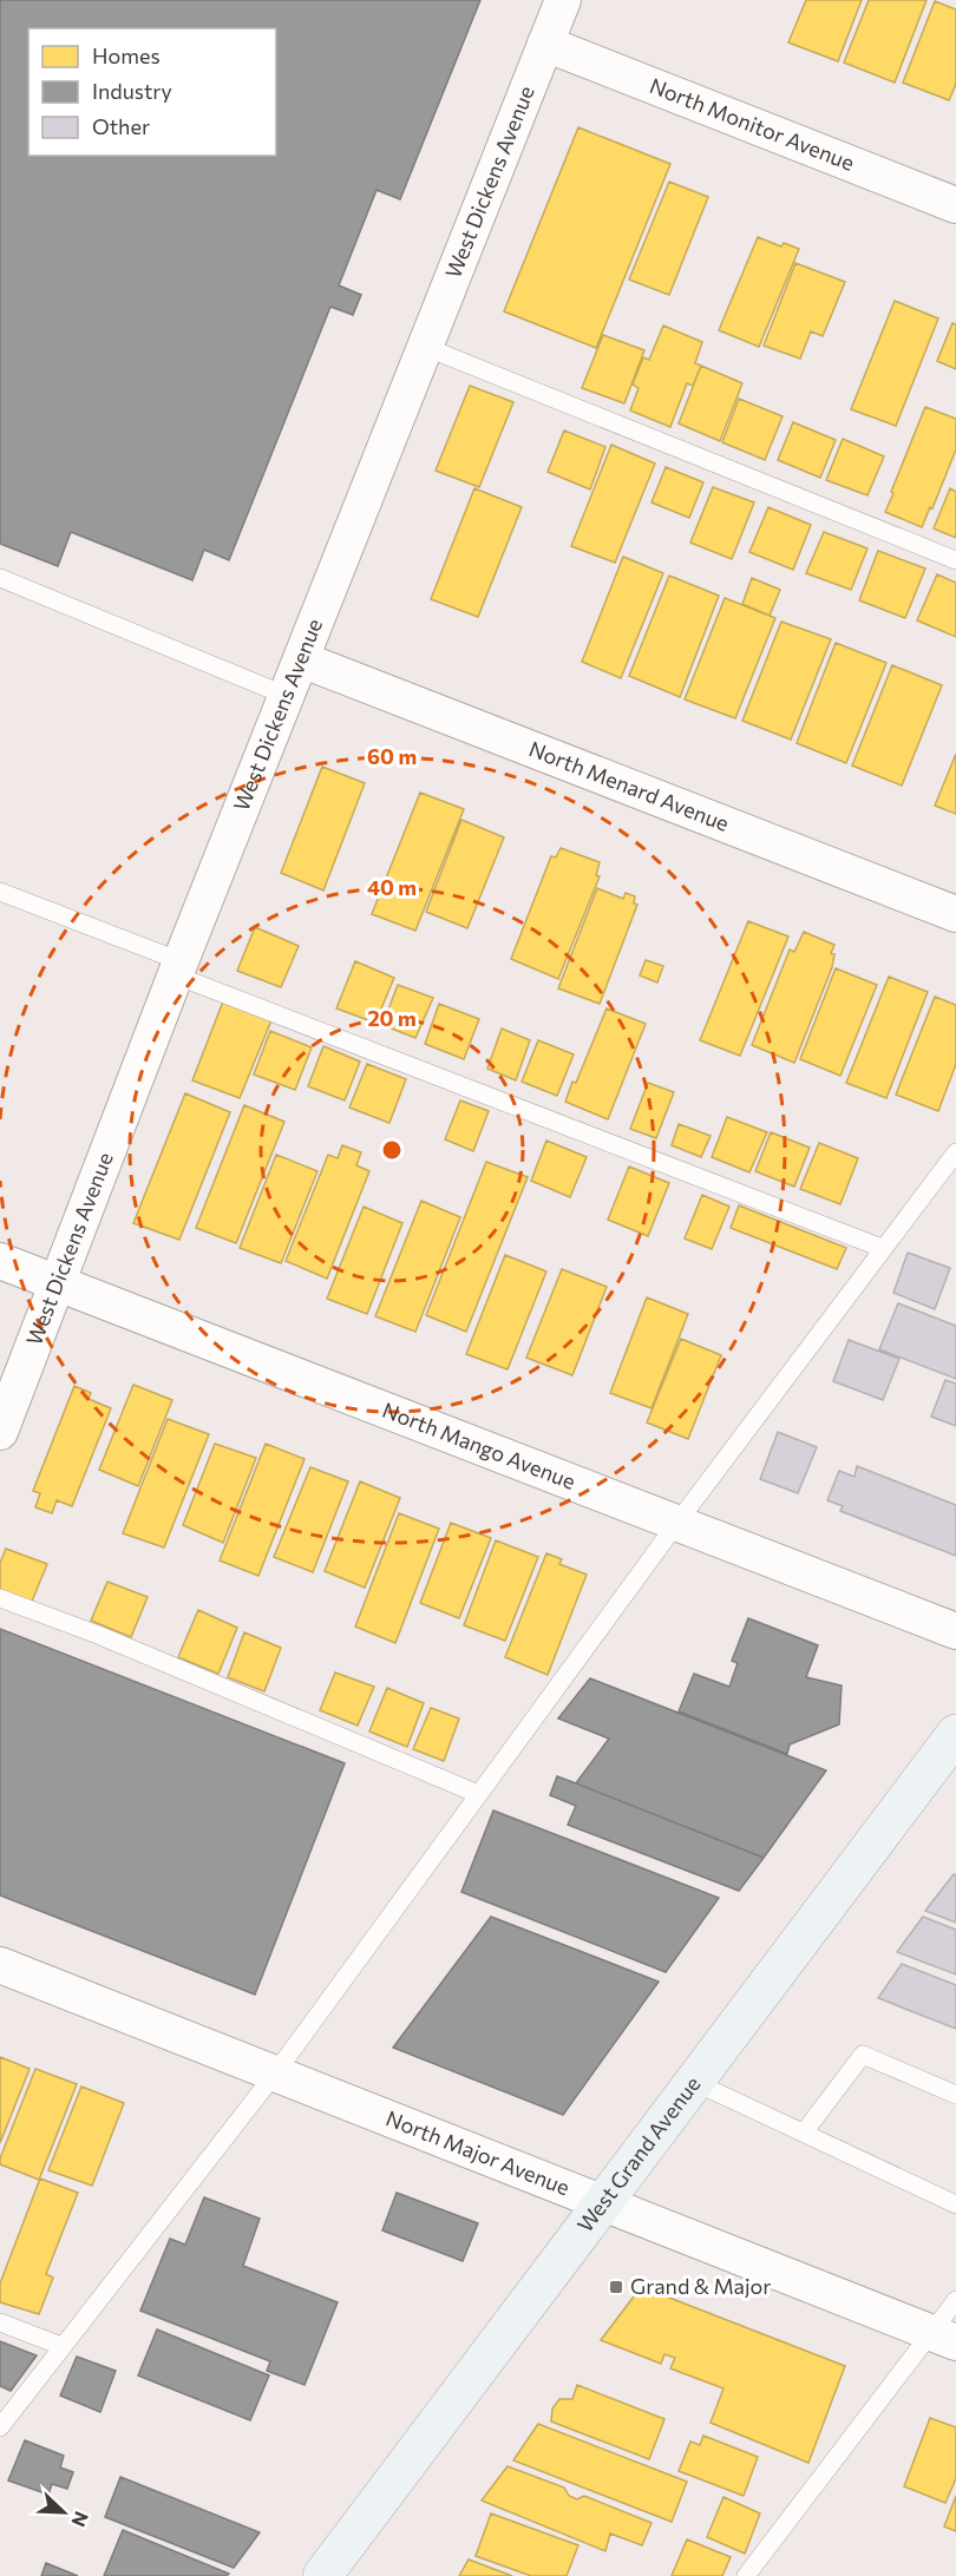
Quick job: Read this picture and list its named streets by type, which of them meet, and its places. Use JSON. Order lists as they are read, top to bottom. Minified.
{"streets":{"main road":["West Grand Avenue"],"street":["North Monitor Avenue","West Dickens Avenue","North Menard Avenue","North Mango Avenue","North Major Avenue"]},"crossings":[["North Monitor Avenue","West Dickens Avenue"],["West Dickens Avenue","North Menard Avenue"],["West Dickens Avenue","North Mango Avenue"],["North Major Avenue","West Grand Avenue"]],"places":{"transit":["Grand & Major"]},"legend":["Homes","Industry","Other"],"north":"bottom right","rings":["60 m","40 m","20 m"]}
